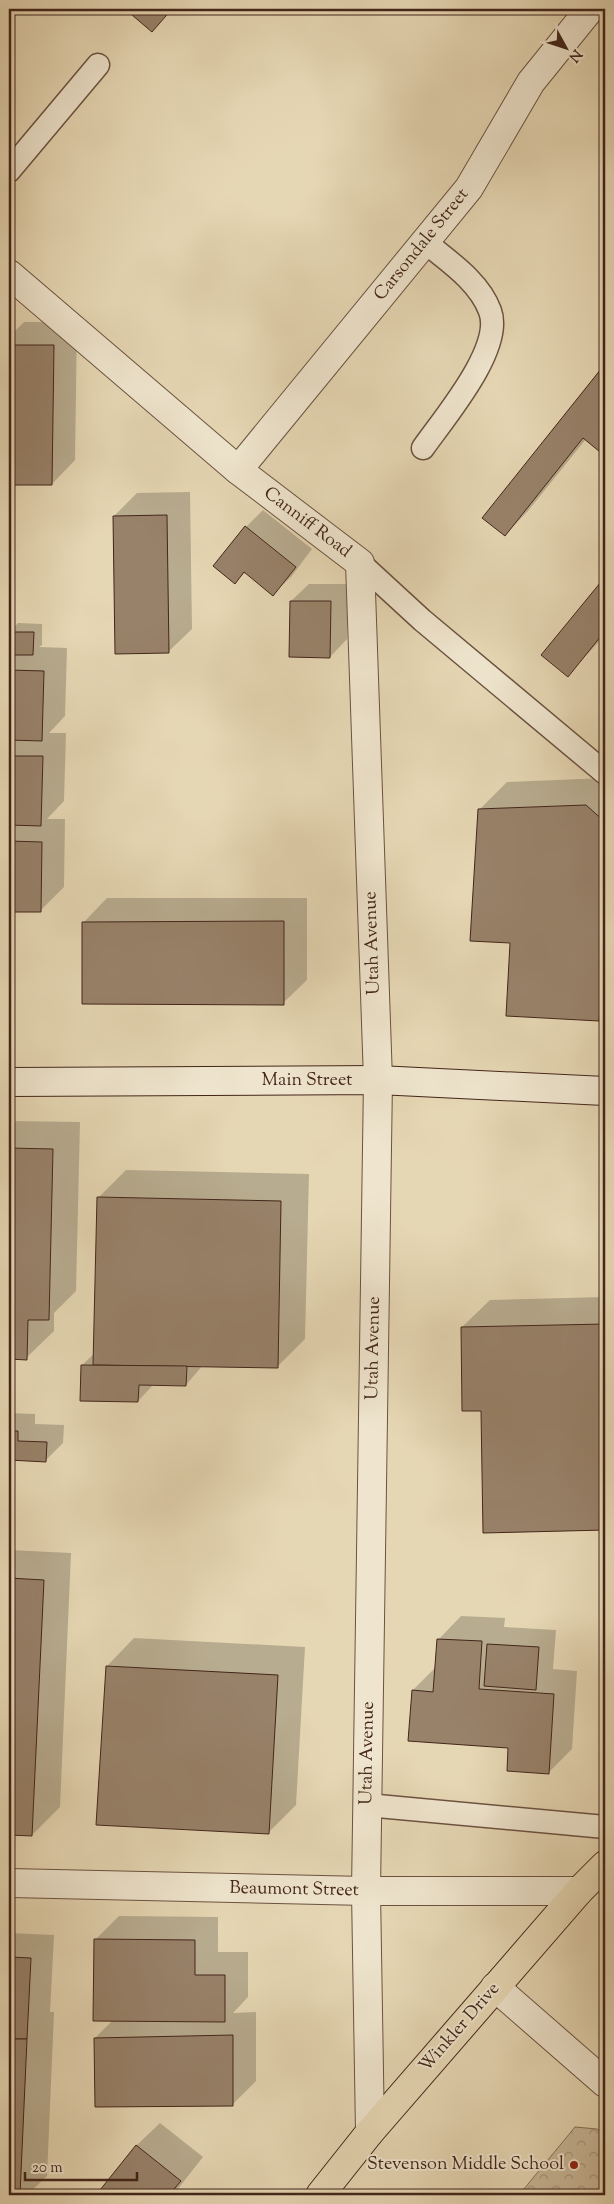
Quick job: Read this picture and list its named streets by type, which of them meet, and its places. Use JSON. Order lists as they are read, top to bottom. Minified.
{"streets":{"main road":["Winkler Drive"],"street":["Carsondale Street","Canniff Road","Utah Avenue","Main Street","Beaumont Street"]},"crossings":[["Carsondale Street","Canniff Road"],["Canniff Road","Utah Avenue"],["Utah Avenue","Main Street"],["Utah Avenue","Beaumont Street"],["Utah Avenue","Winkler Drive"],["Beaumont Street","Winkler Drive"]],"places":["Stevenson Middle School"],"scale_bar":"20 m","north":"bottom right"}
